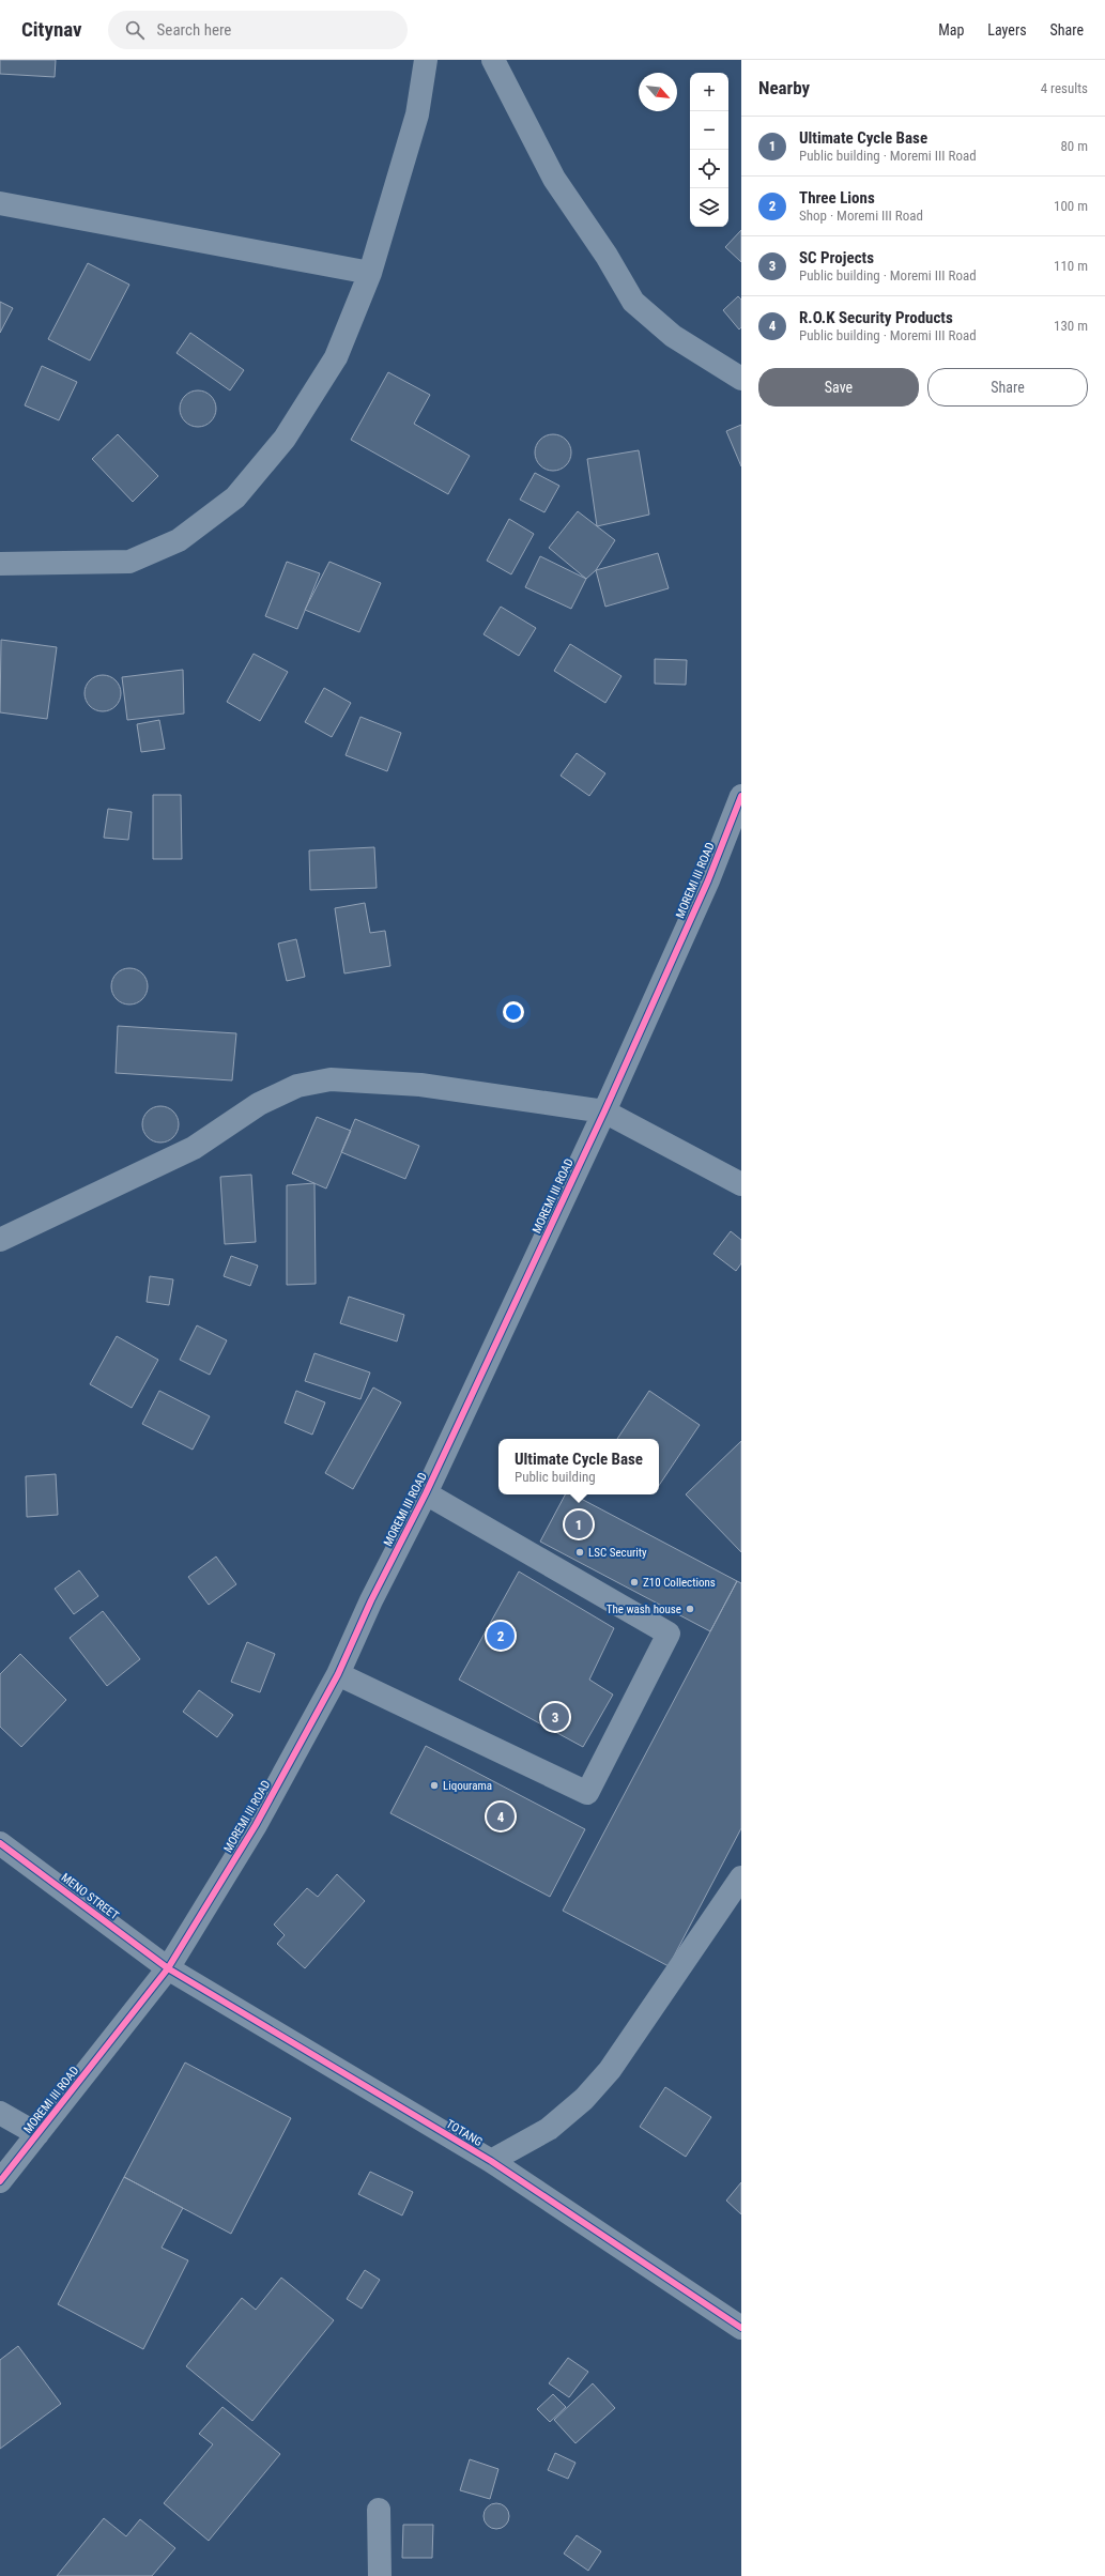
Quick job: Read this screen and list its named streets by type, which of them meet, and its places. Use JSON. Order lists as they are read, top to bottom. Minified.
{"streets":{"street":["MOREMI III ROAD","MENO STREET","TOTANG"]},"crossings":[["MOREMI III ROAD","MENO STREET"],["MOREMI III ROAD","TOTANG"],["MENO STREET","TOTANG"]],"places":["LSC Security","Z10 Collections","The wash house","Liqourama"],"north":"bottom right","page":{"header":"Citynav","search":"Search here","nav":["Map","Layers","Share"],"heading":["Nearby","4 results"],"map_buttons":["+","−"],"list":[{"mark":"1","name":"Ultimate Cycle Base","note":"Public building · Moremi III Road","value":"80 m"},{"mark":"2","name":"Three Lions","note":"Shop · Moremi III Road","value":"100 m"},{"mark":"3","name":"SC Projects","note":"Public building · Moremi III Road","value":"110 m"},{"mark":"4","name":"R.O.K Security Products","note":"Public building · Moremi III Road","value":"130 m"}],"buttons":["Save","Share"],"popup":["Ultimate Cycle Base","Public building"],"pins":["1","2","3","4"]}}
